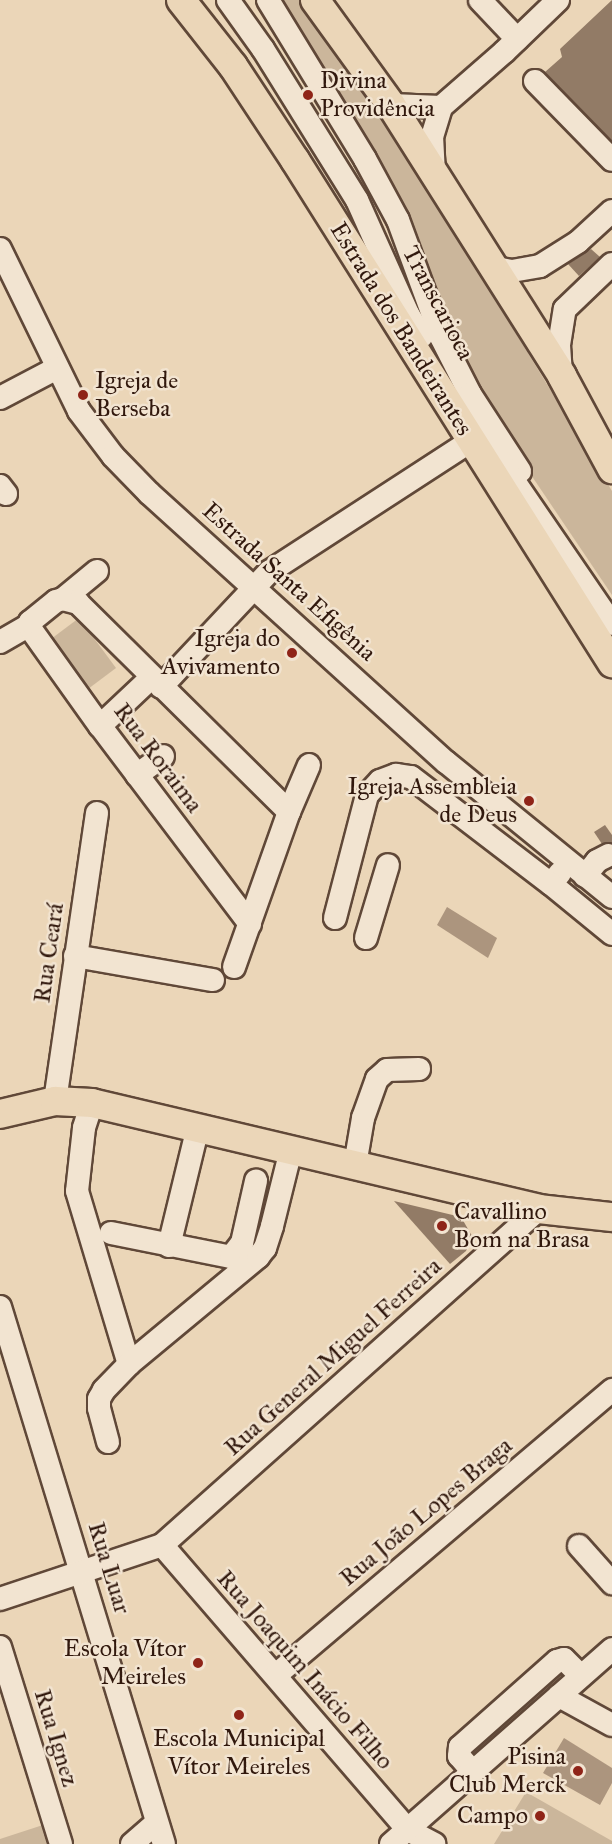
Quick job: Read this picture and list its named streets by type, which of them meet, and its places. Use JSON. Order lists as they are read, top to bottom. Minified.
{"streets":{"main road":["Estrada dos Bandeirantes"],"street":["Transcarioca","Estrada Santa Efigênia","Rua Roraima","Rua Ceará","Rua General Miguel Ferreira","Rua João Lopes Braga","Rua Luar","Rua Joaquim Inácio Filho","Rua Ignez"]},"crossings":[["Rua General Miguel Ferreira","Rua Joaquim Inácio Filho"],["Rua João Lopes Braga","Rua Joaquim Inácio Filho"]],"places":["Divina Providência","Igreja de Berseba","Igreja do Avivamento","Igreja Assembleia de Deus","Cavallino Bom na Brasa","Escola Vítor Meireles","Escola Municipal Vítor Meireles","Pisina Club Merck","Campo"]}
